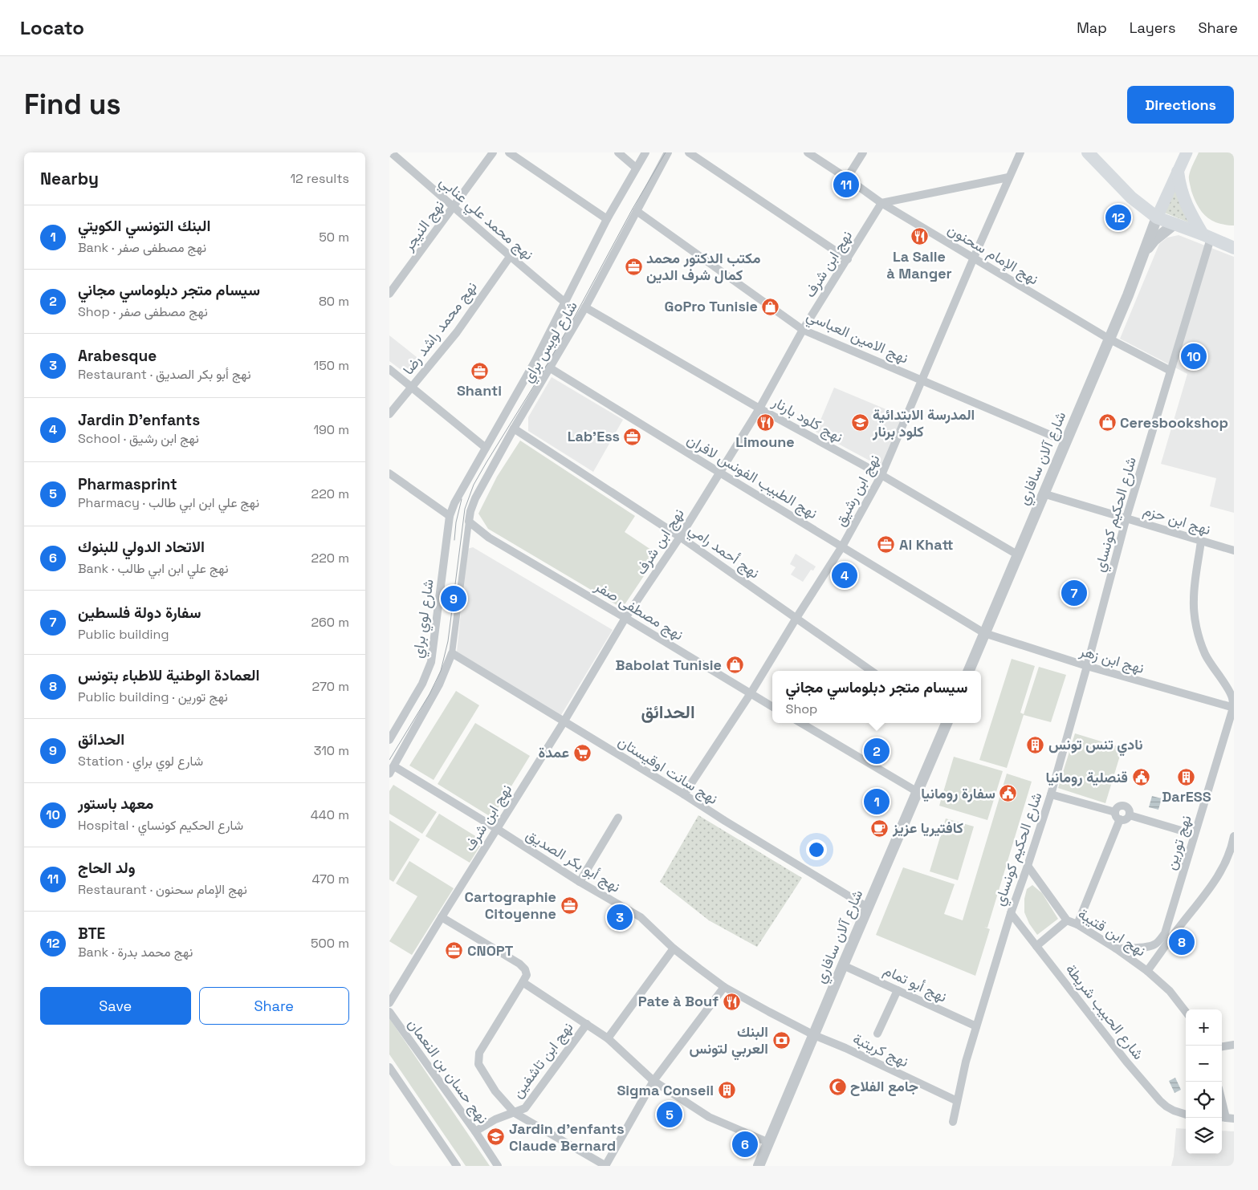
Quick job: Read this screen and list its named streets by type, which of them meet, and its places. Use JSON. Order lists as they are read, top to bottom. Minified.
{"streets":{"street":["نهج محمد علي عنابي","نهج النيجر","نهج الإمام سحنون","نهج ابن شرف","نهج محمد راشد رضا","نهج الامين العباسي","شارع لويس براي","نهج كلود بارنار","شارع آلان سافاري","نهج الطبيب الفونس لافران","نهج ابن رشيق","شارع الحكيم كونساي","نهج ابن حزم","نهج أحمد رامي","نهج مصطفى صفر","شارع لوي براي","نهج ابن زهر","نهج سانت اوقيستان","نهج تورين","نهج أبو بكر الصديق","نهج ابن قتيبة","نهج أبو تمام","شارع الحبيب شريطة","نهج كريتبة","نهج ابن تاشفين","نهج حسان بن النعمان"]},"crossings":[["نهج محمد علي عنابي","نهج النيجر"],["نهج محمد علي عنابي","نهج محمد راشد رضا"],["نهج محمد علي عنابي","شارع لويس براي"],["نهج الإمام سحنون","نهج ابن شرف"],["نهج الإمام سحنون","شارع آلان سافاري"],["نهج الإمام سحنون","نهج ابن رشيق"],["نهج الإمام سحنون","شارع الحكيم كونساي"],["نهج ابن شرف","نهج الامين العباسي"],["نهج ابن شرف","نهج كلود بارنار"],["نهج ابن شرف","نهج الطبيب الفونس لافران"],["نهج ابن شرف","نهج أحمد رامي"],["نهج ابن شرف","نهج مصطفى صفر"],["نهج ابن شرف","نهج سانت اوقيستان"],["نهج ابن شرف","نهج أبو بكر الصديق"],["نهج الامين العباسي","شارع لويس براي"],["نهج الامين العباسي","شارع آلان سافاري"],["نهج الامين العباسي","نهج ابن رشيق"],["شارع لويس براي","نهج كلود بارنار"],["شارع لويس براي","نهج الطبيب الفونس لافران"],["شارع لويس براي","نهج أحمد رامي"],["شارع لويس براي","نهج مصطفى صفر"],["شارع لويس براي","شارع لوي براي"],["نهج كلود بارنار","شارع آلان سافاري"],["نهج كلود بارنار","نهج ابن رشيق"],["شارع آلان سافاري","نهج الطبيب الفونس لافران"],["شارع آلان سافاري","نهج ابن حزم"],["شارع آلان سافاري","نهج ابن زهر"],["شارع آلان سافاري","نهج سانت اوقيستان"],["شارع آلان سافاري","نهج أبو بكر الصديق"],["شارع آلان سافاري","نهج أبو تمام"],["شارع آلان سافاري","نهج كريتبة"],["نهج الطبيب الفونس لافران","نهج ابن رشيق"],["نهج الطبيب الفونس لافران","نهج ابن زهر"],["نهج ابن رشيق","نهج أحمد رامي"],["نهج ابن رشيق","نهج مصطفى صفر"],["نهج ابن رشيق","نهج سانت اوقيستان"],["شارع الحكيم كونساي","نهج ابن حزم"],["شارع الحكيم كونساي","نهج ابن زهر"],["شارع الحكيم كونساي","نهج ابن قتيبة"],["شارع الحكيم كونساي","نهج أبو تمام"],["شارع الحكيم كونساي","شارع الحبيب شريطة"],["شارع الحكيم كونساي","نهج كريتبة"],["نهج ابن زهر","نهج تورين"],["نهج تورين","نهج ابن قتيبة"],["نهج أبو بكر الصديق","نهج كريتبة"],["نهج ابن تاشفين","نهج حسان بن النعمان"]],"districts":["الحدائق"],"places":{"restaurant":["La Salle à Manger","Limoune","Pate à Bouf"],"office":["مكتب الدكتور محمد كمال شرف الدين","Shanti","Lab'Ess","Al Khatt","Cartographie Citoyenne","CNOPT"],"shop":["GoPro Tunisie","Ceresbookshop","Babolat Tunisie"],"school or university":["المدرسة الابتدائية كلود برنار","Jardin d'enfants Claude Bernard"],"building":["نادي تنس تونس","DarESS","Sigma Conseil"],"supermarket":["عمدة"],"public building":["قنصلية رومانيا","سفارة رومانيا"],"cafe":["كافتيريا عزيز"],"bank":["البنك العربي لتونس"],"mosque":["جامع الفلاح"]},"page":{"header":"Locato","nav":["Map","Layers","Share"],"buttons":["Directions",["Save","Share"]],"title":"Find us","heading":["Nearby","12 results"],"pins":["11","12","10","4","7","9","2","1","3","8","5","6"],"list":[{"mark":"1","name":"البنك التونسي الكويتي","note":"Bank · نهج مصطفى صفر","value":"50 m"},{"mark":"2","name":"سيسام متجر دبلوماسي مجاني","note":"Shop · نهج مصطفى صفر","value":"80 m"},{"mark":"3","name":"Arabesque","note":"Restaurant · نهج أبو بكر الصديق","value":"150 m"},{"mark":"4","name":"Jardin D'enfants","note":"School · نهج ابن رشيق","value":"190 m"},{"mark":"5","name":"Pharmasprint","note":"Pharmacy · نهج علي ابن ابي طالب","value":"220 m"},{"mark":"6","name":"الاتحاد الدولي للبنوك","note":"Bank · نهج علي ابن ابي طالب","value":"220 m"},{"mark":"7","name":"سفارة دولة فلسطين","note":"Public building","value":"260 m"},{"mark":"8","name":"العمادة الوطنية للاطباء بتونس","note":"Public building · نهج تورين","value":"270 m"},{"mark":"9","name":"الحدائق","note":"Station · شارع لوي براي","value":"310 m"},{"mark":"10","name":"معهد باستور","note":"Hospital · شارع الحكيم كونساي","value":"440 m"},{"mark":"11","name":"ولد الحاج","note":"Restaurant · نهج الإمام سحنون","value":"470 m"},{"mark":"12","name":"BTE","note":"Bank · نهج محمد بدرة","value":"500 m"}],"popup":["سيسام متجر دبلوماسي مجاني","Shop"],"map_buttons":["+","−"]}}
